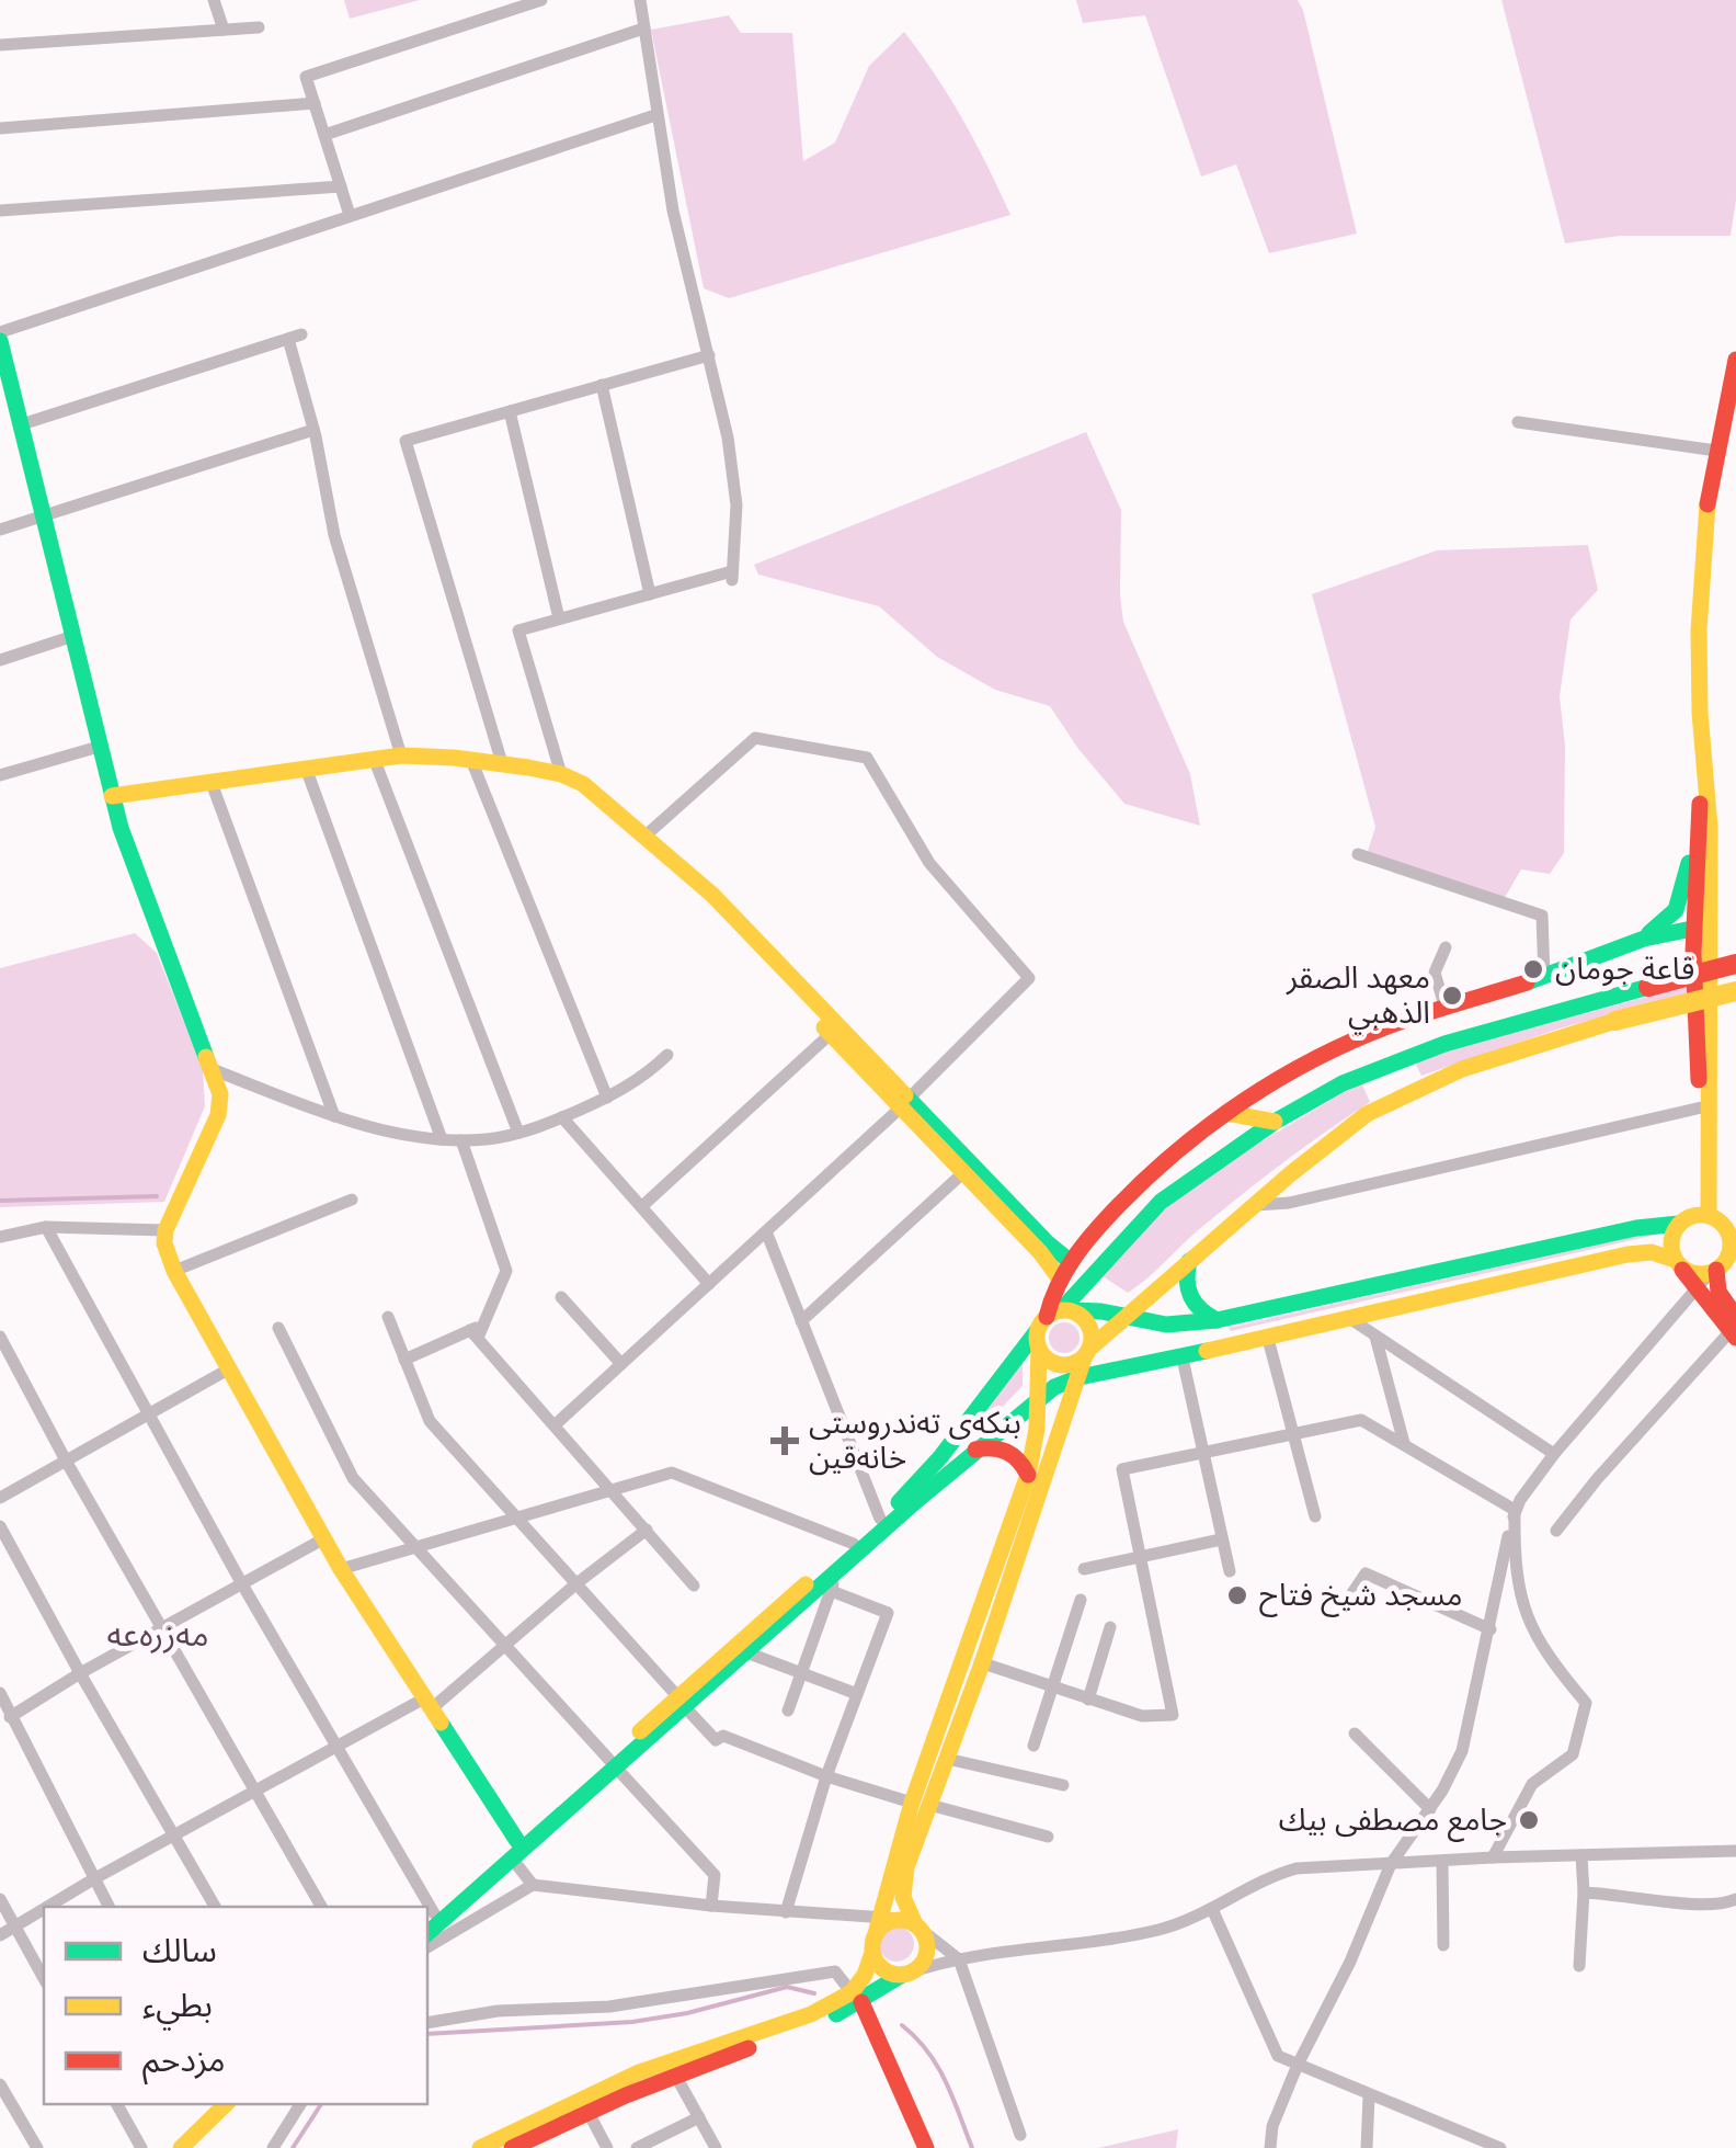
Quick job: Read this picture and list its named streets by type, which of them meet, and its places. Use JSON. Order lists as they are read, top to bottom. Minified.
{"districts":["مەزرەعە"],"places":{"other":["قاعة جومان","معهد الصقر الذهبي","مسجد شيخ فتاح","جامع مصطفى بيك"],"health":["بنکەی تەندروستی خانەقین"]},"legend":["سالك","بطيء","مزدحم"]}
